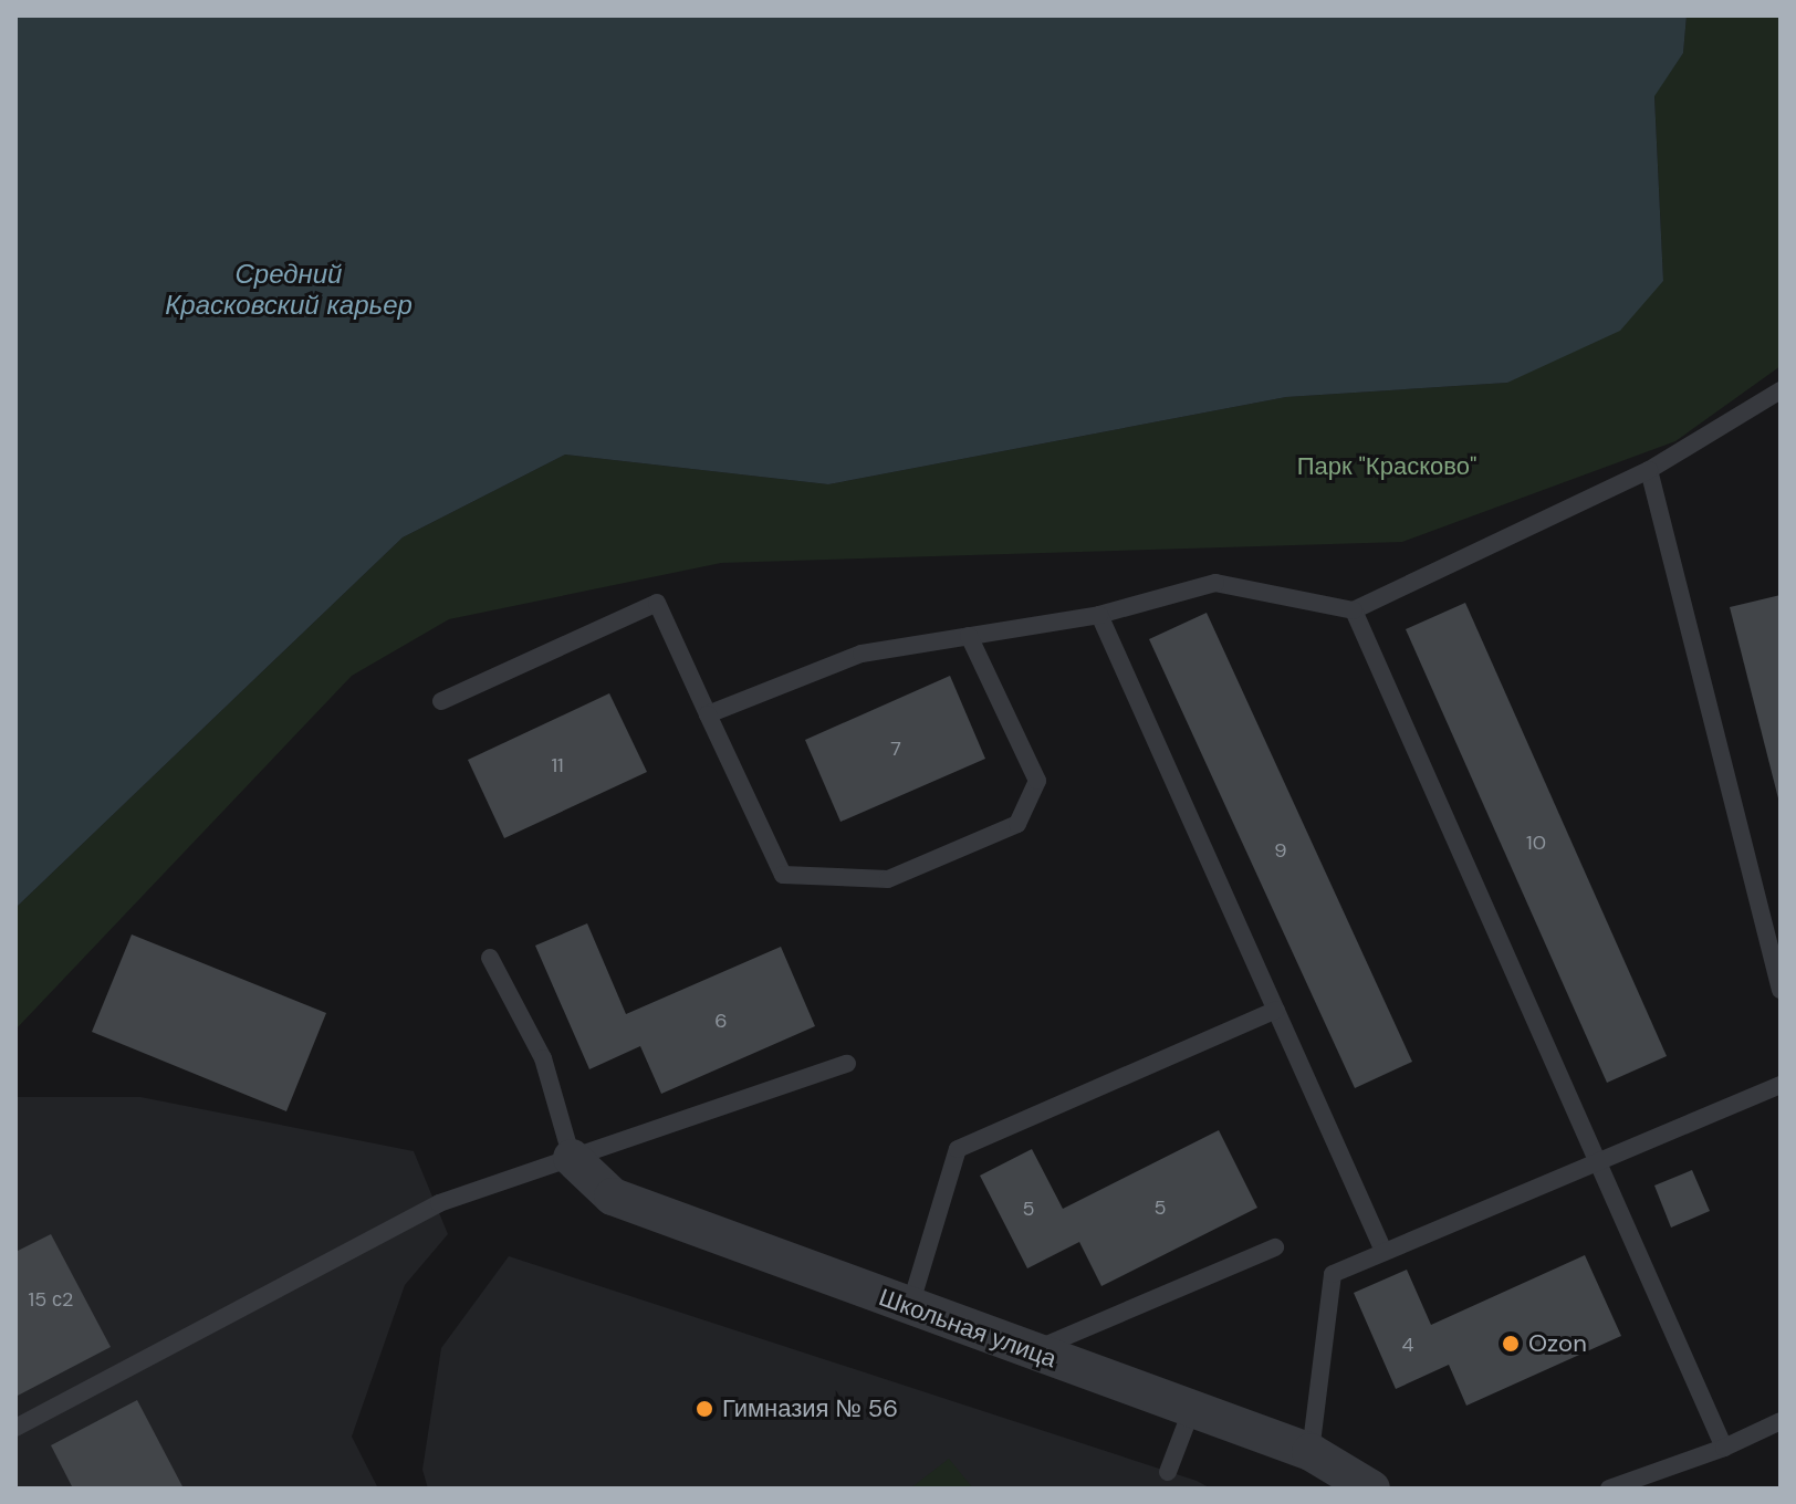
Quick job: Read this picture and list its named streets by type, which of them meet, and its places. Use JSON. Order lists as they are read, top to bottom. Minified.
{"streets":{"street":["Школьная улица"]},"water":["Средний Красковский карьер"],"parks":["Парк \"Красково\""],"places":["Ozon","Гимназия № 56"],"house_numbers":["7","11","10","9","6","5","5","15 с2","4"]}
